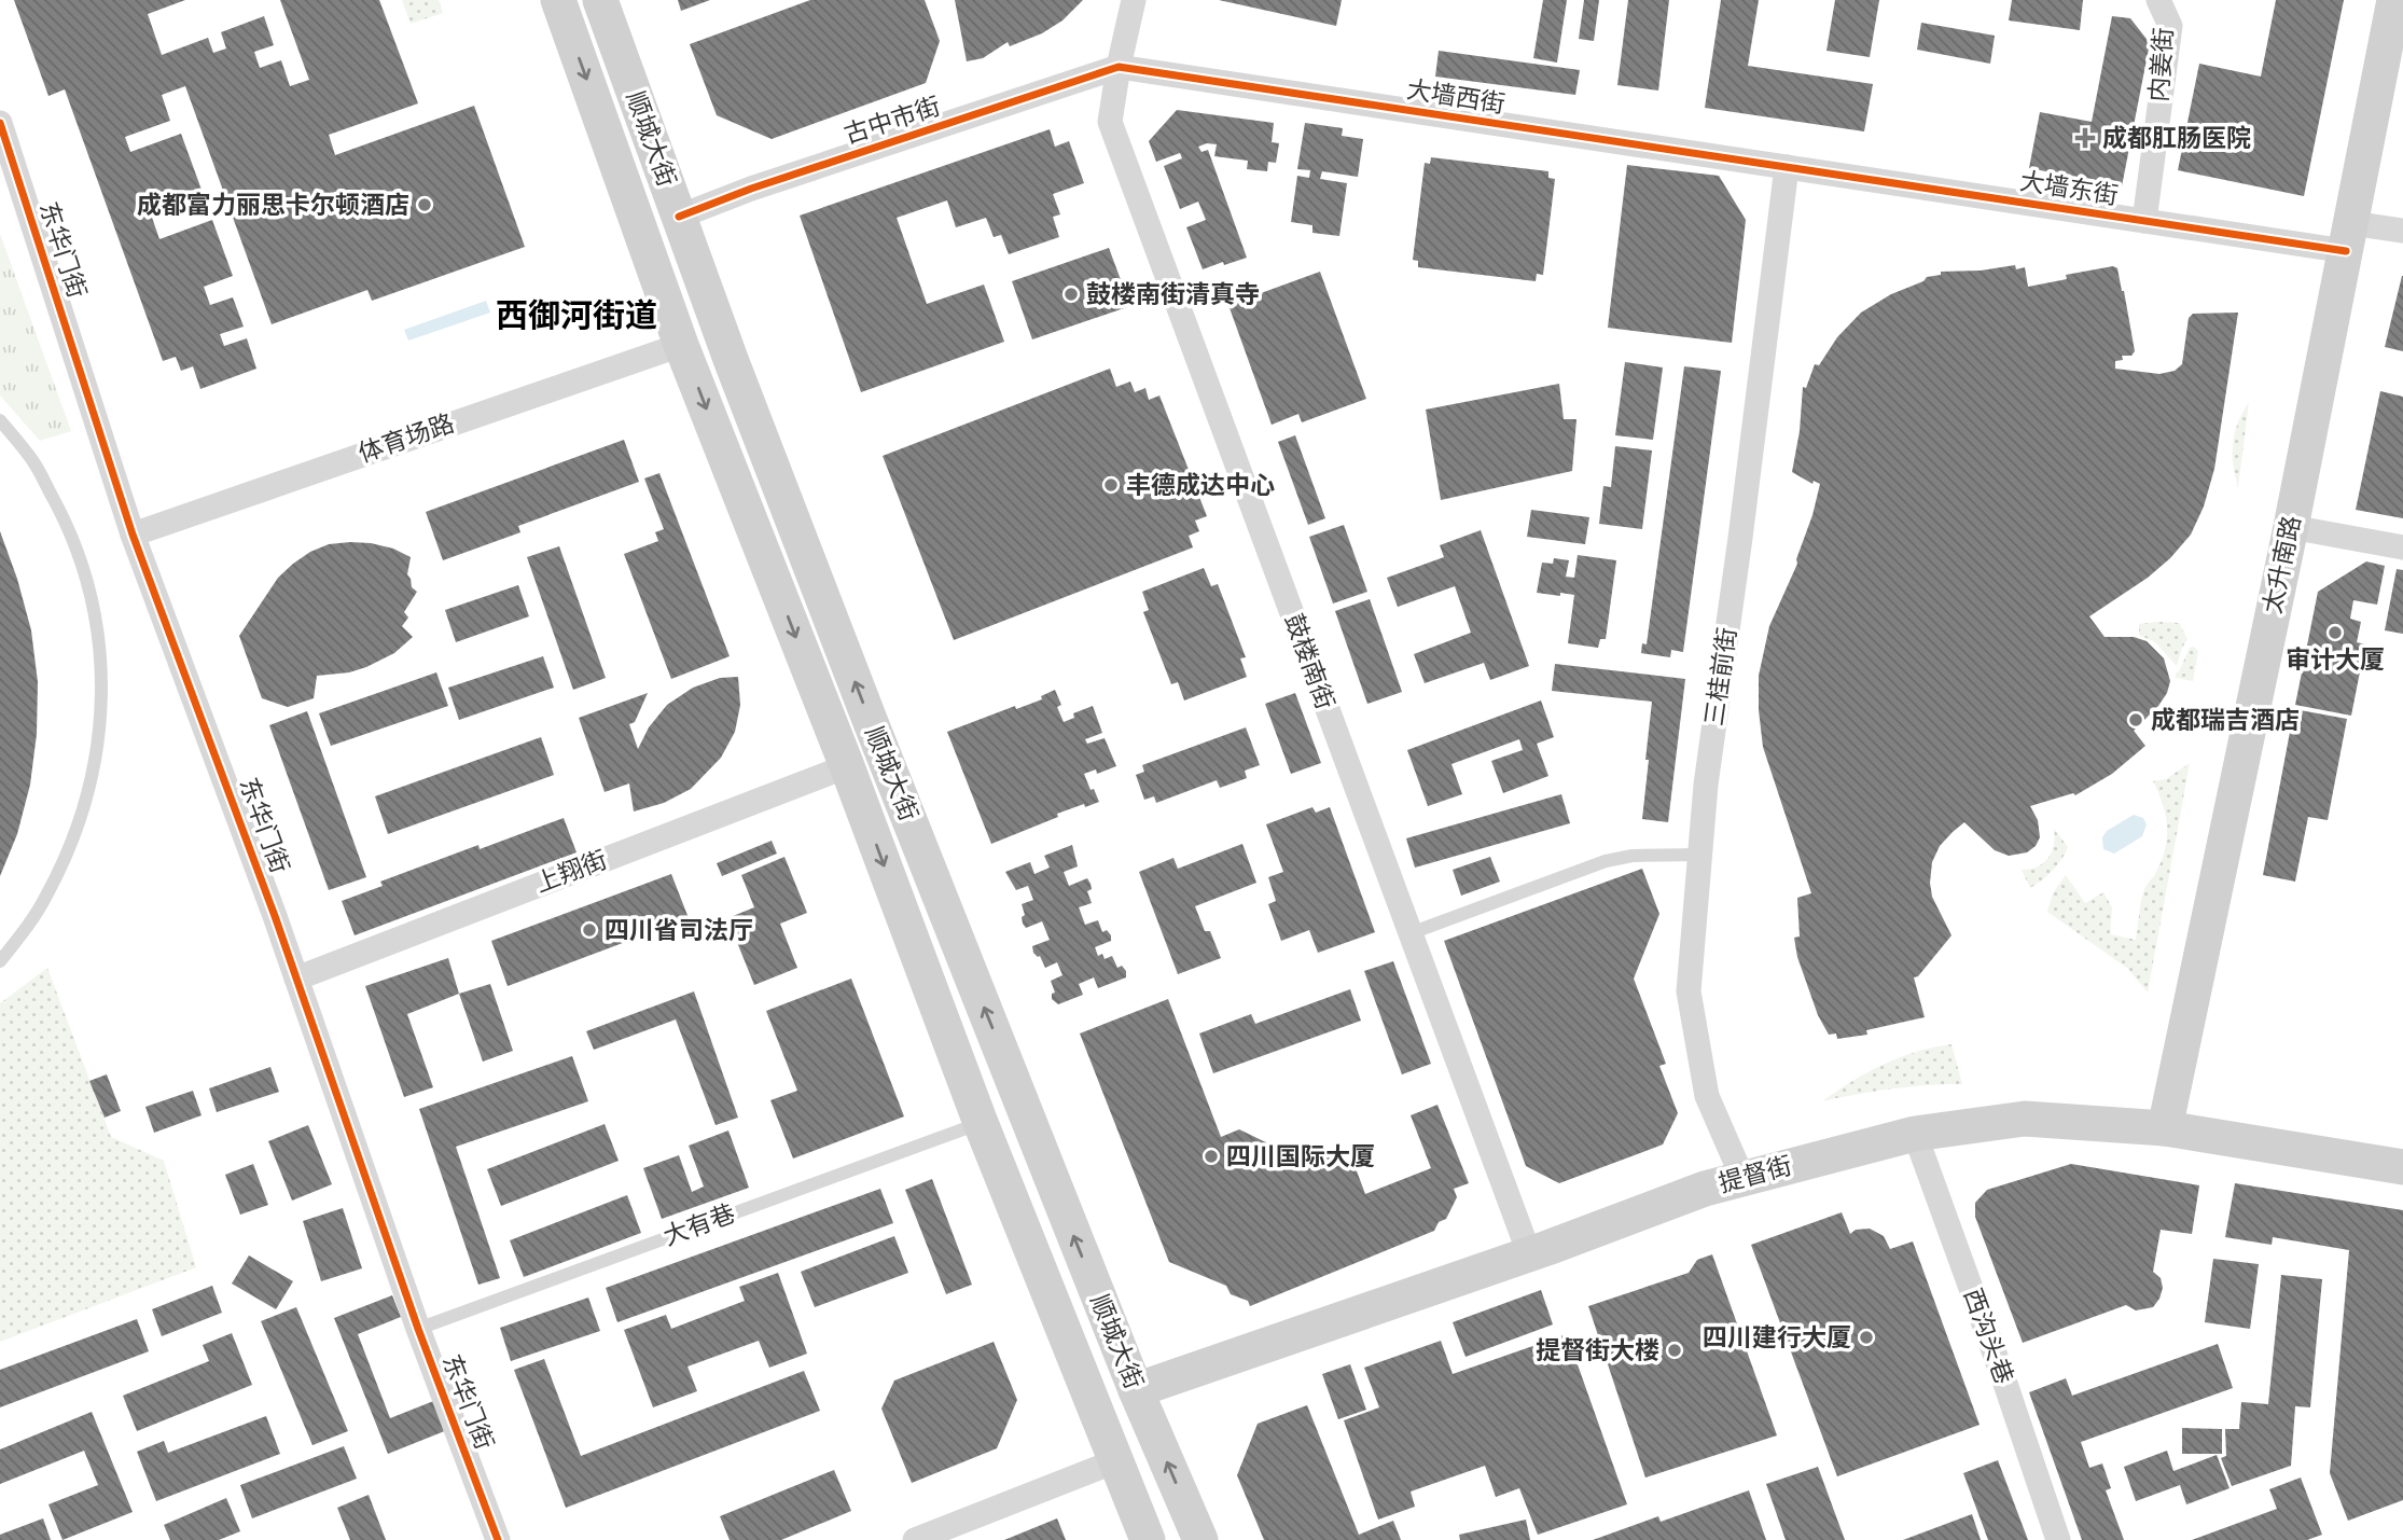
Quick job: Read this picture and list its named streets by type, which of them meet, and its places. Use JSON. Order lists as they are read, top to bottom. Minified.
{"streets":{"main road":["顺城大街","太升南路","提督街"],"street":["内姜街","大墙西街","古中市街","大墙东街","东华门街","体育场路","鼓楼南街","三桂前街","上翔街","西沟头巷"],"lane":["大有巷"]},"crossings":[["内姜街","大墙东街"],["大墙西街","古中市街"],["大墙西街","大墙东街"],["大墙西街","鼓楼南街"],["大墙西街","三桂前街"],["古中市街","顺城大街"],["古中市街","鼓楼南街"],["顺城大街","体育场路"],["顺城大街","上翔街"],["顺城大街","提督街"],["顺城大街","大有巷"],["大墙东街","太升南路"],["大墙东街","三桂前街"],["东华门街","体育场路"],["东华门街","上翔街"],["东华门街","大有巷"],["太升南路","提督街"],["鼓楼南街","提督街"],["三桂前街","提督街"],["提督街","西沟头巷"]],"districts":["西御河街道"],"places":{"health":["成都肛肠医院"],"other":["成都富力丽思卡尔顿酒店","鼓楼南街清真寺","丰德成达中心","审计大厦","成都瑞吉酒店","四川省司法厅","四川国际大厦","四川建行大厦","提督街大楼"]}}
